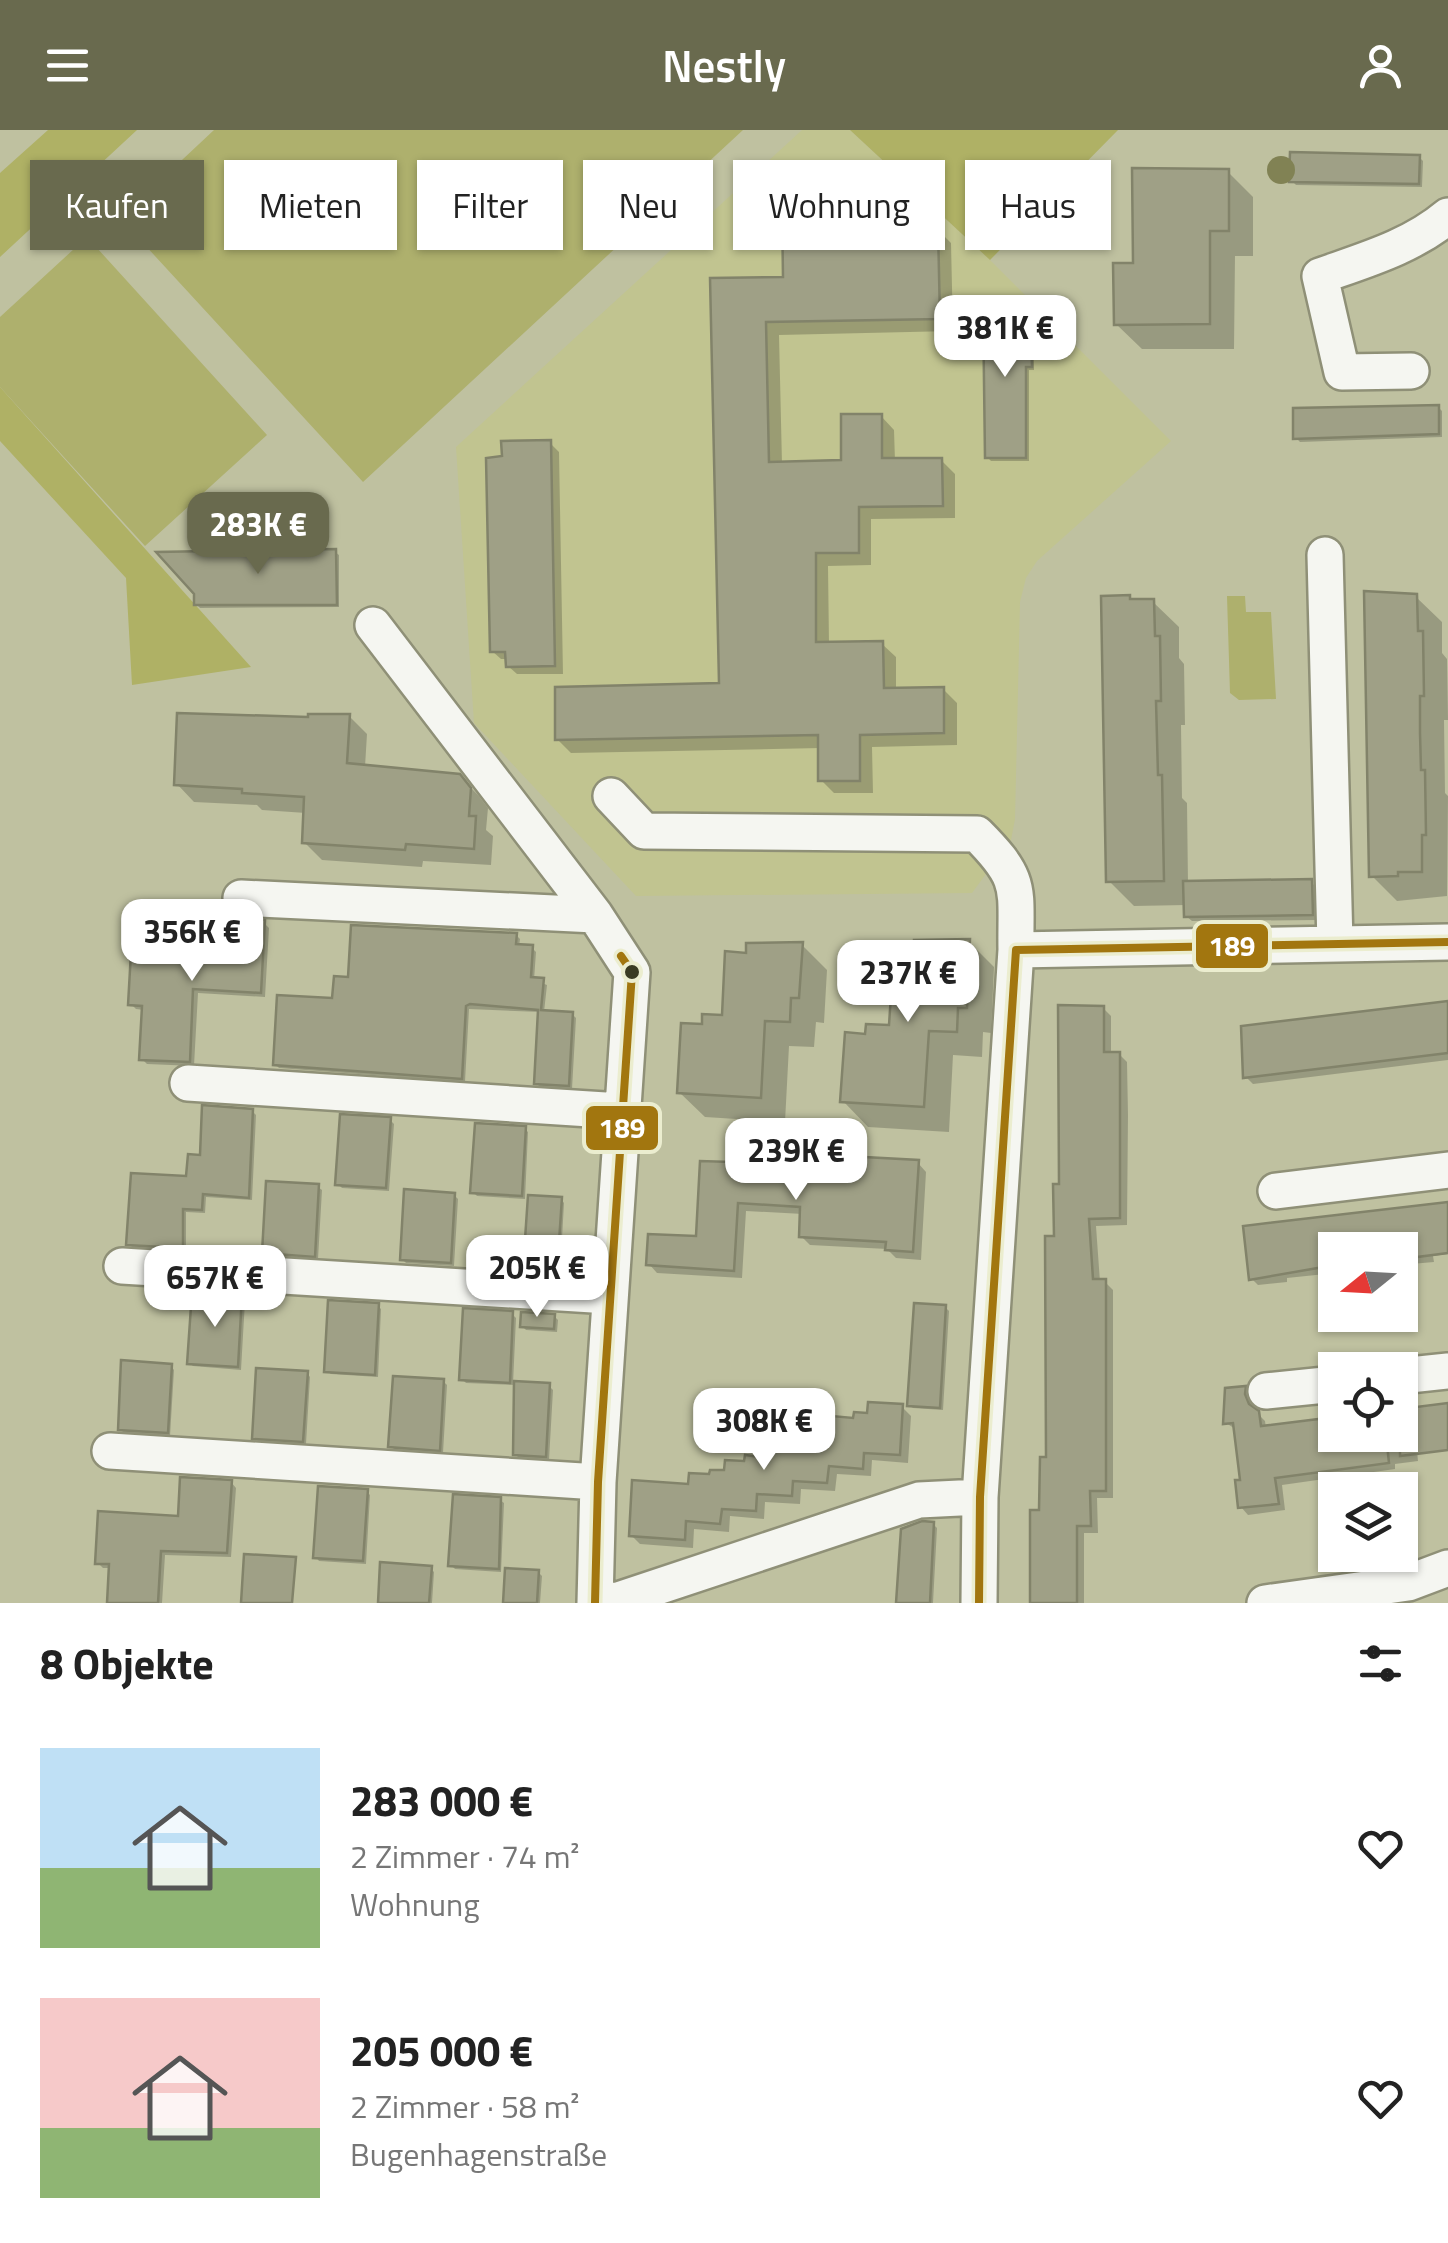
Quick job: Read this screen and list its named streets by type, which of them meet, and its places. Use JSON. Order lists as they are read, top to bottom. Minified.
{"lines":["transit line 189"],"north":"left","page":{"header":"Nestly","chip":["Kaufen","Mieten","Filter","Neu","Wohnung","Haus"],"price":["381K €","283K €","356K €","237K €","239K €","205K €","657K €","308K €"],"heading":"8 Objekte","list":[{"name":"283 000 €","note":"2 Zimmer · 74 m² · Wohnung"},{"name":"205 000 €","note":"2 Zimmer · 58 m² · Bugenhagenstraße"}]}}
